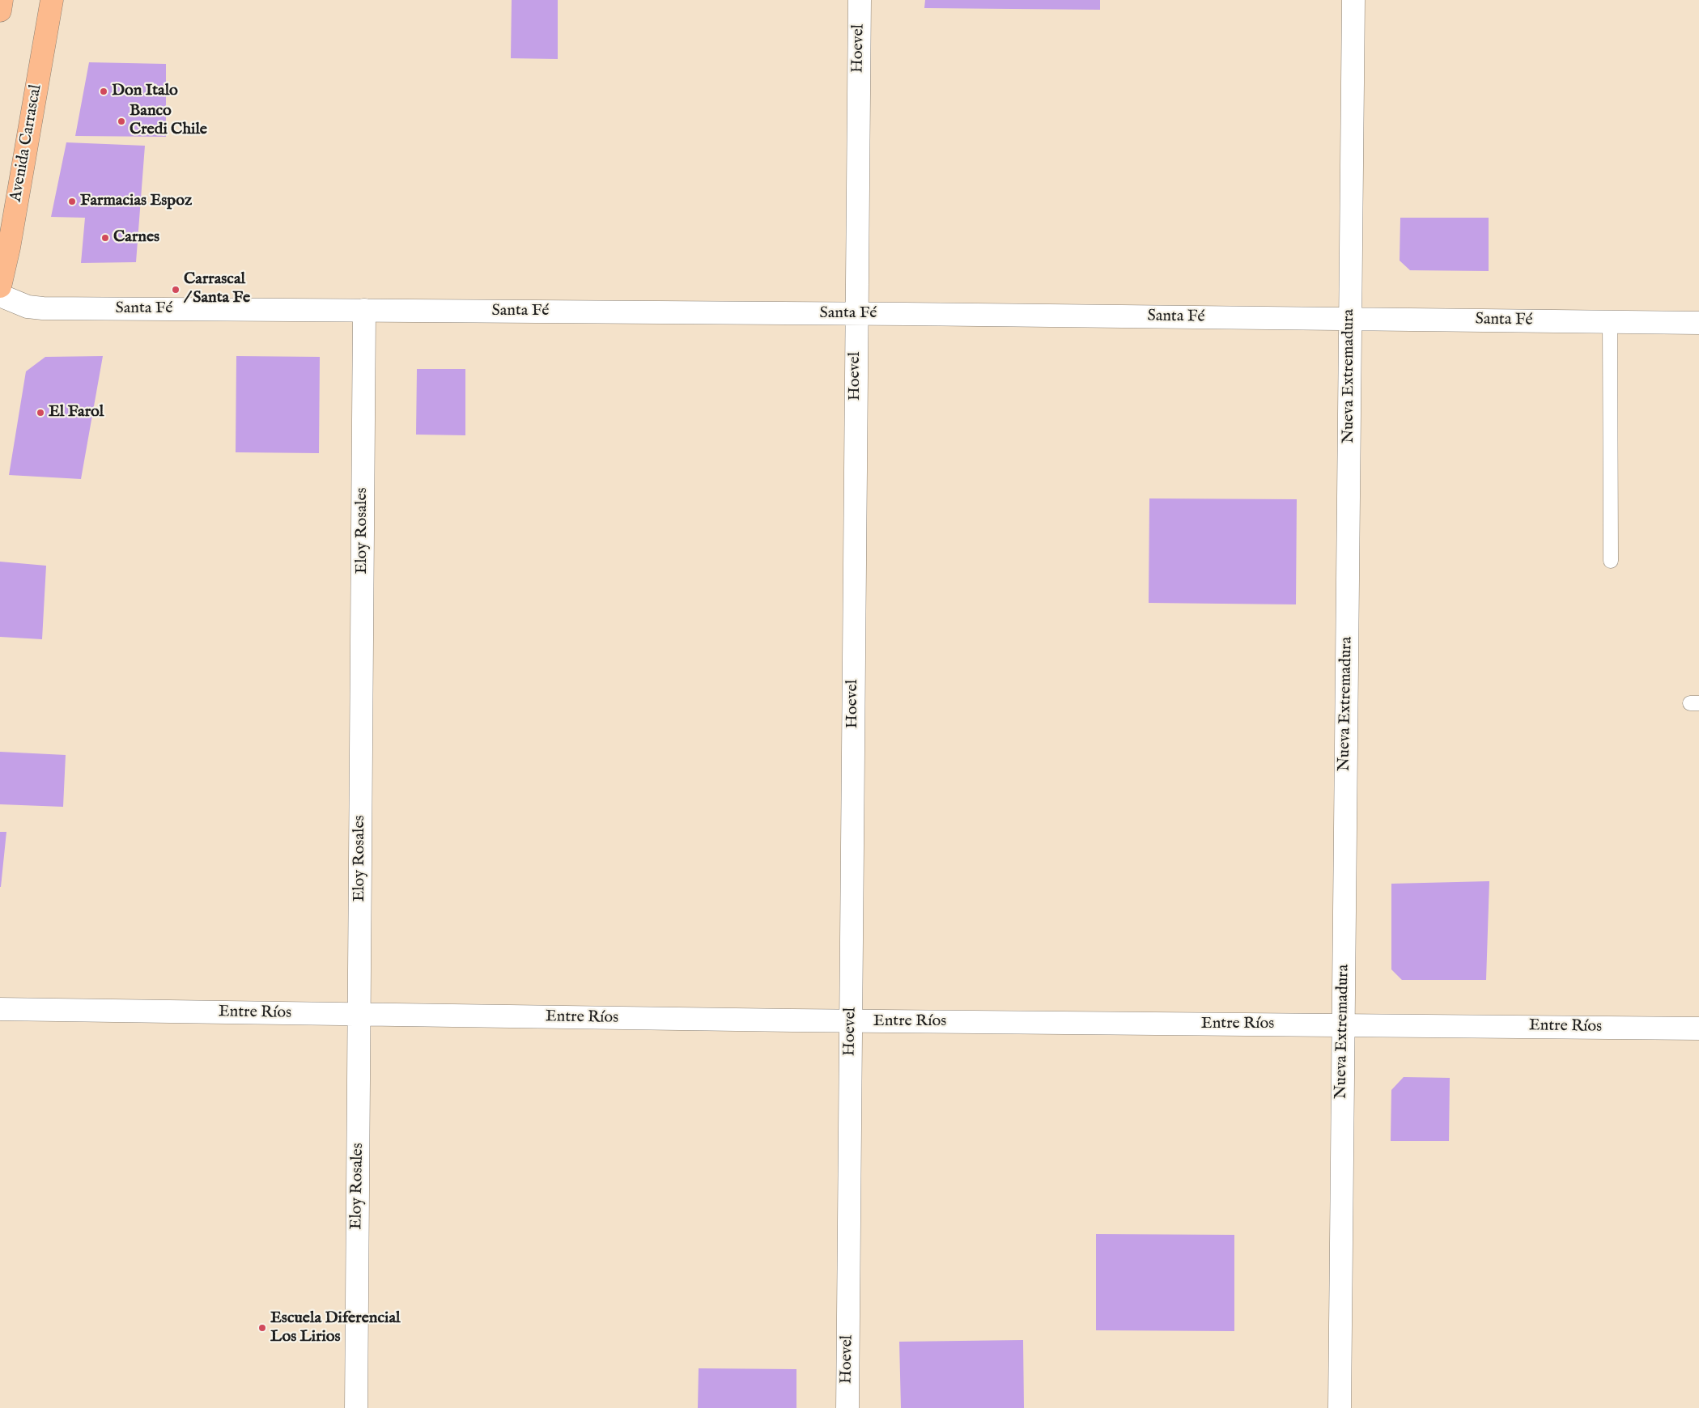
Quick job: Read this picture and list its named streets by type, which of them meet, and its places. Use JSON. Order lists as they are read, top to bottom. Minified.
{"streets":{"main road":["Avenida Carrascal"],"street":["Hoevel","Santa Fé","Nueva Extremadura","Eloy Rosales","Entre Ríos"]},"crossings":[["Hoevel","Santa Fé"],["Hoevel","Entre Ríos"],["Santa Fé","Nueva Extremadura"],["Santa Fé","Eloy Rosales"],["Nueva Extremadura","Entre Ríos"],["Eloy Rosales","Entre Ríos"]],"places":["Don Italo","Banco Credi Chile","Farmacias Espoz","Carnes","Carrascal / Santa Fe","El Farol","Escuela Diferencial Los Lirios"]}
